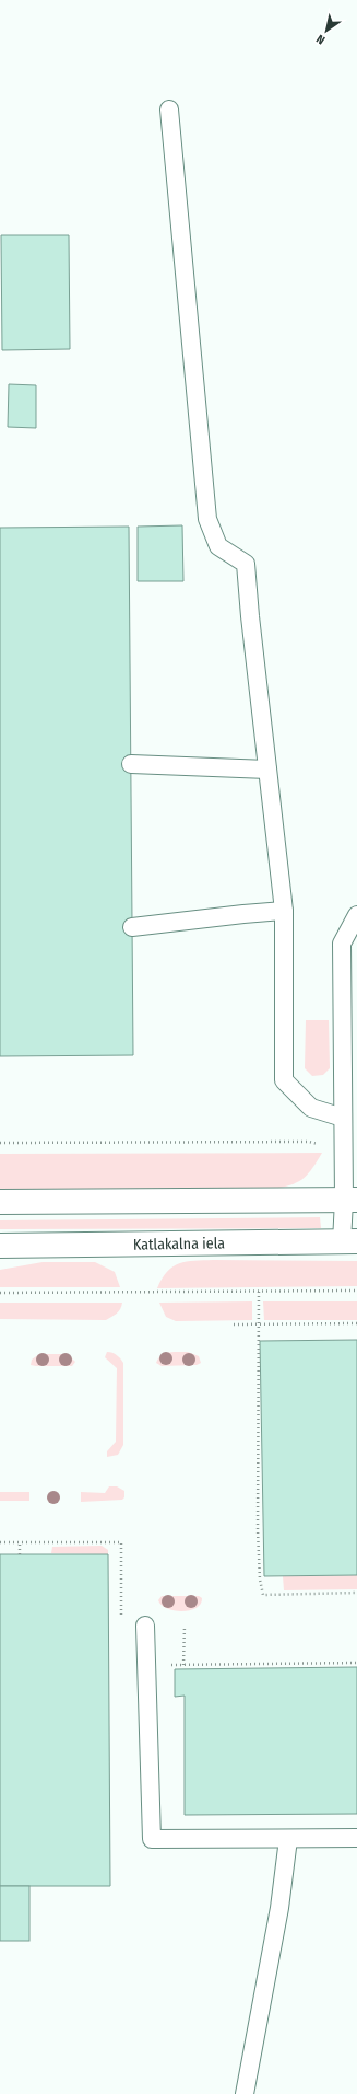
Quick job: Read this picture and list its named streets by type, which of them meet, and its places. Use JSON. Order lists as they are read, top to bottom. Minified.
{"streets":{"street":["Katlakalna iela"]},"north":"bottom left"}
